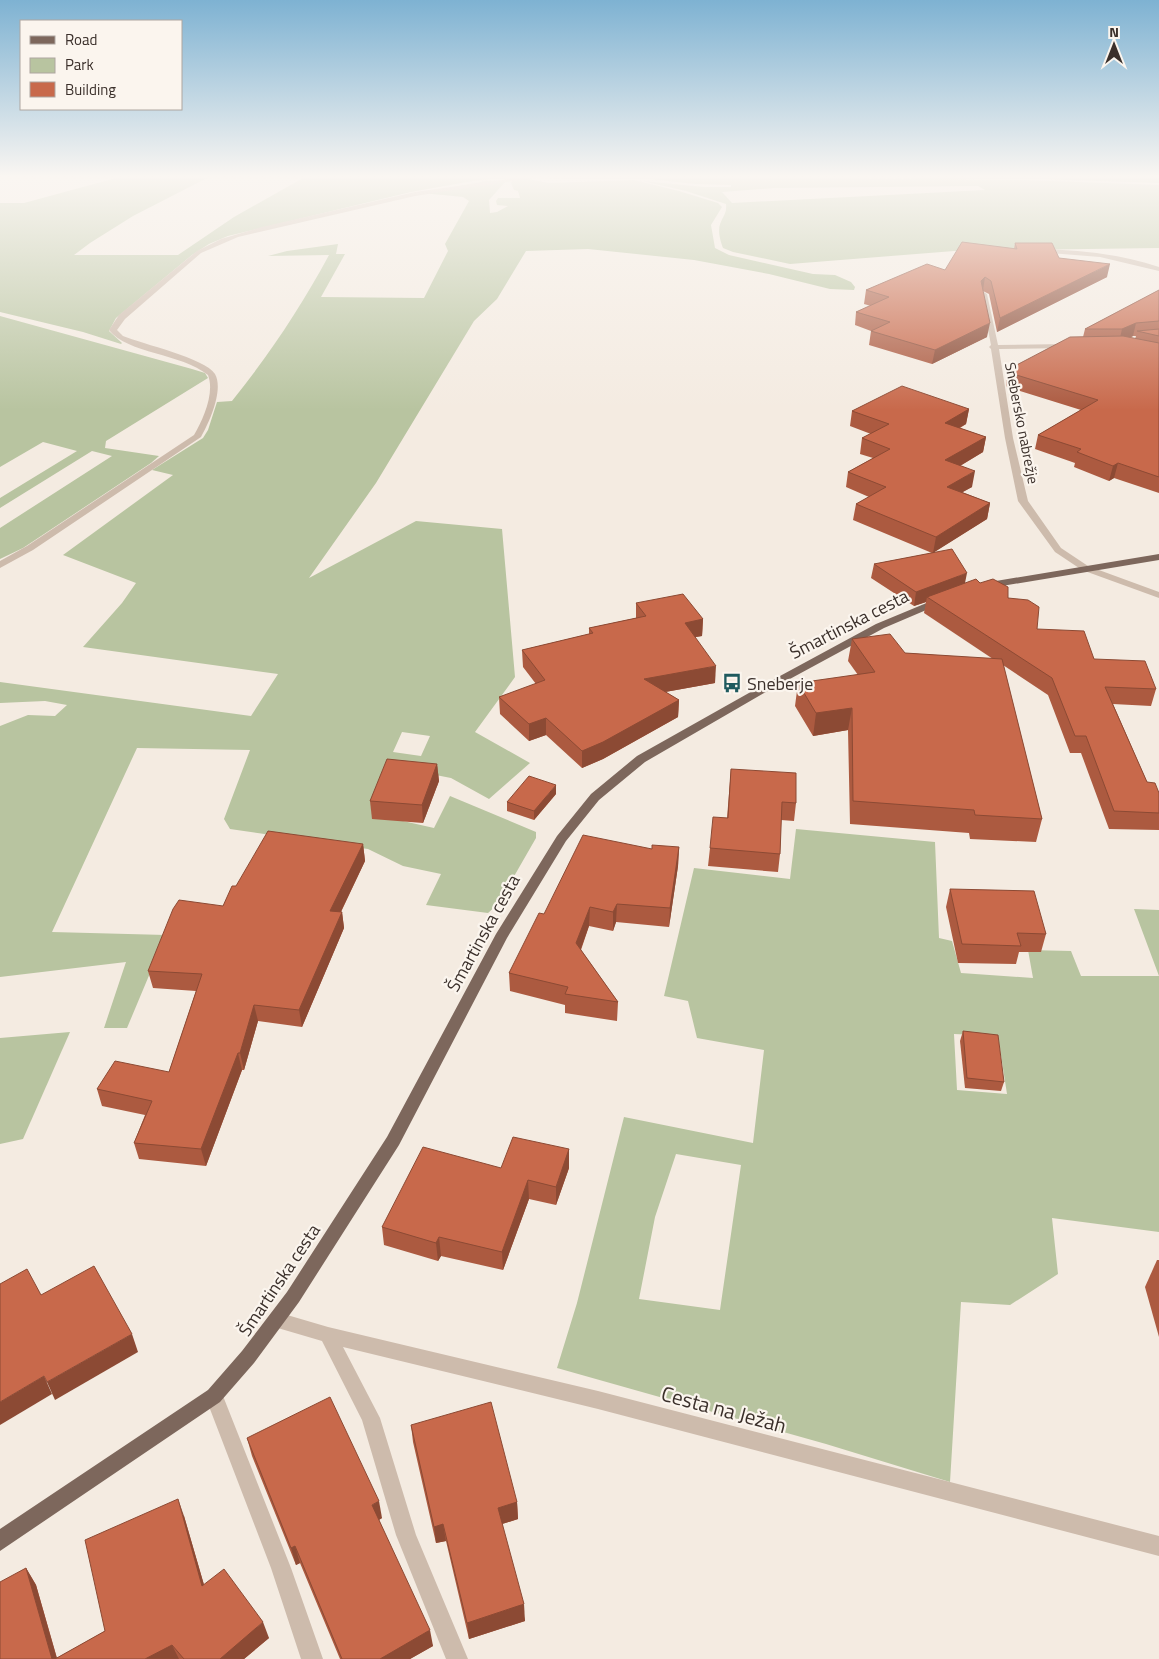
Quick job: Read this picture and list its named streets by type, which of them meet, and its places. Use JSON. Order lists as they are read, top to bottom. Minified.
{"streets":{"main road":["Šmartinska cesta"],"street":["Snebersko nabrežje","Cesta na Ježah"]},"crossings":[["Snebersko nabrežje","Šmartinska cesta"],["Šmartinska cesta","Cesta na Ježah"]],"places":{"bus stop":["Sneberje"]},"legend":["Road","Park","Building"],"north":"top"}
